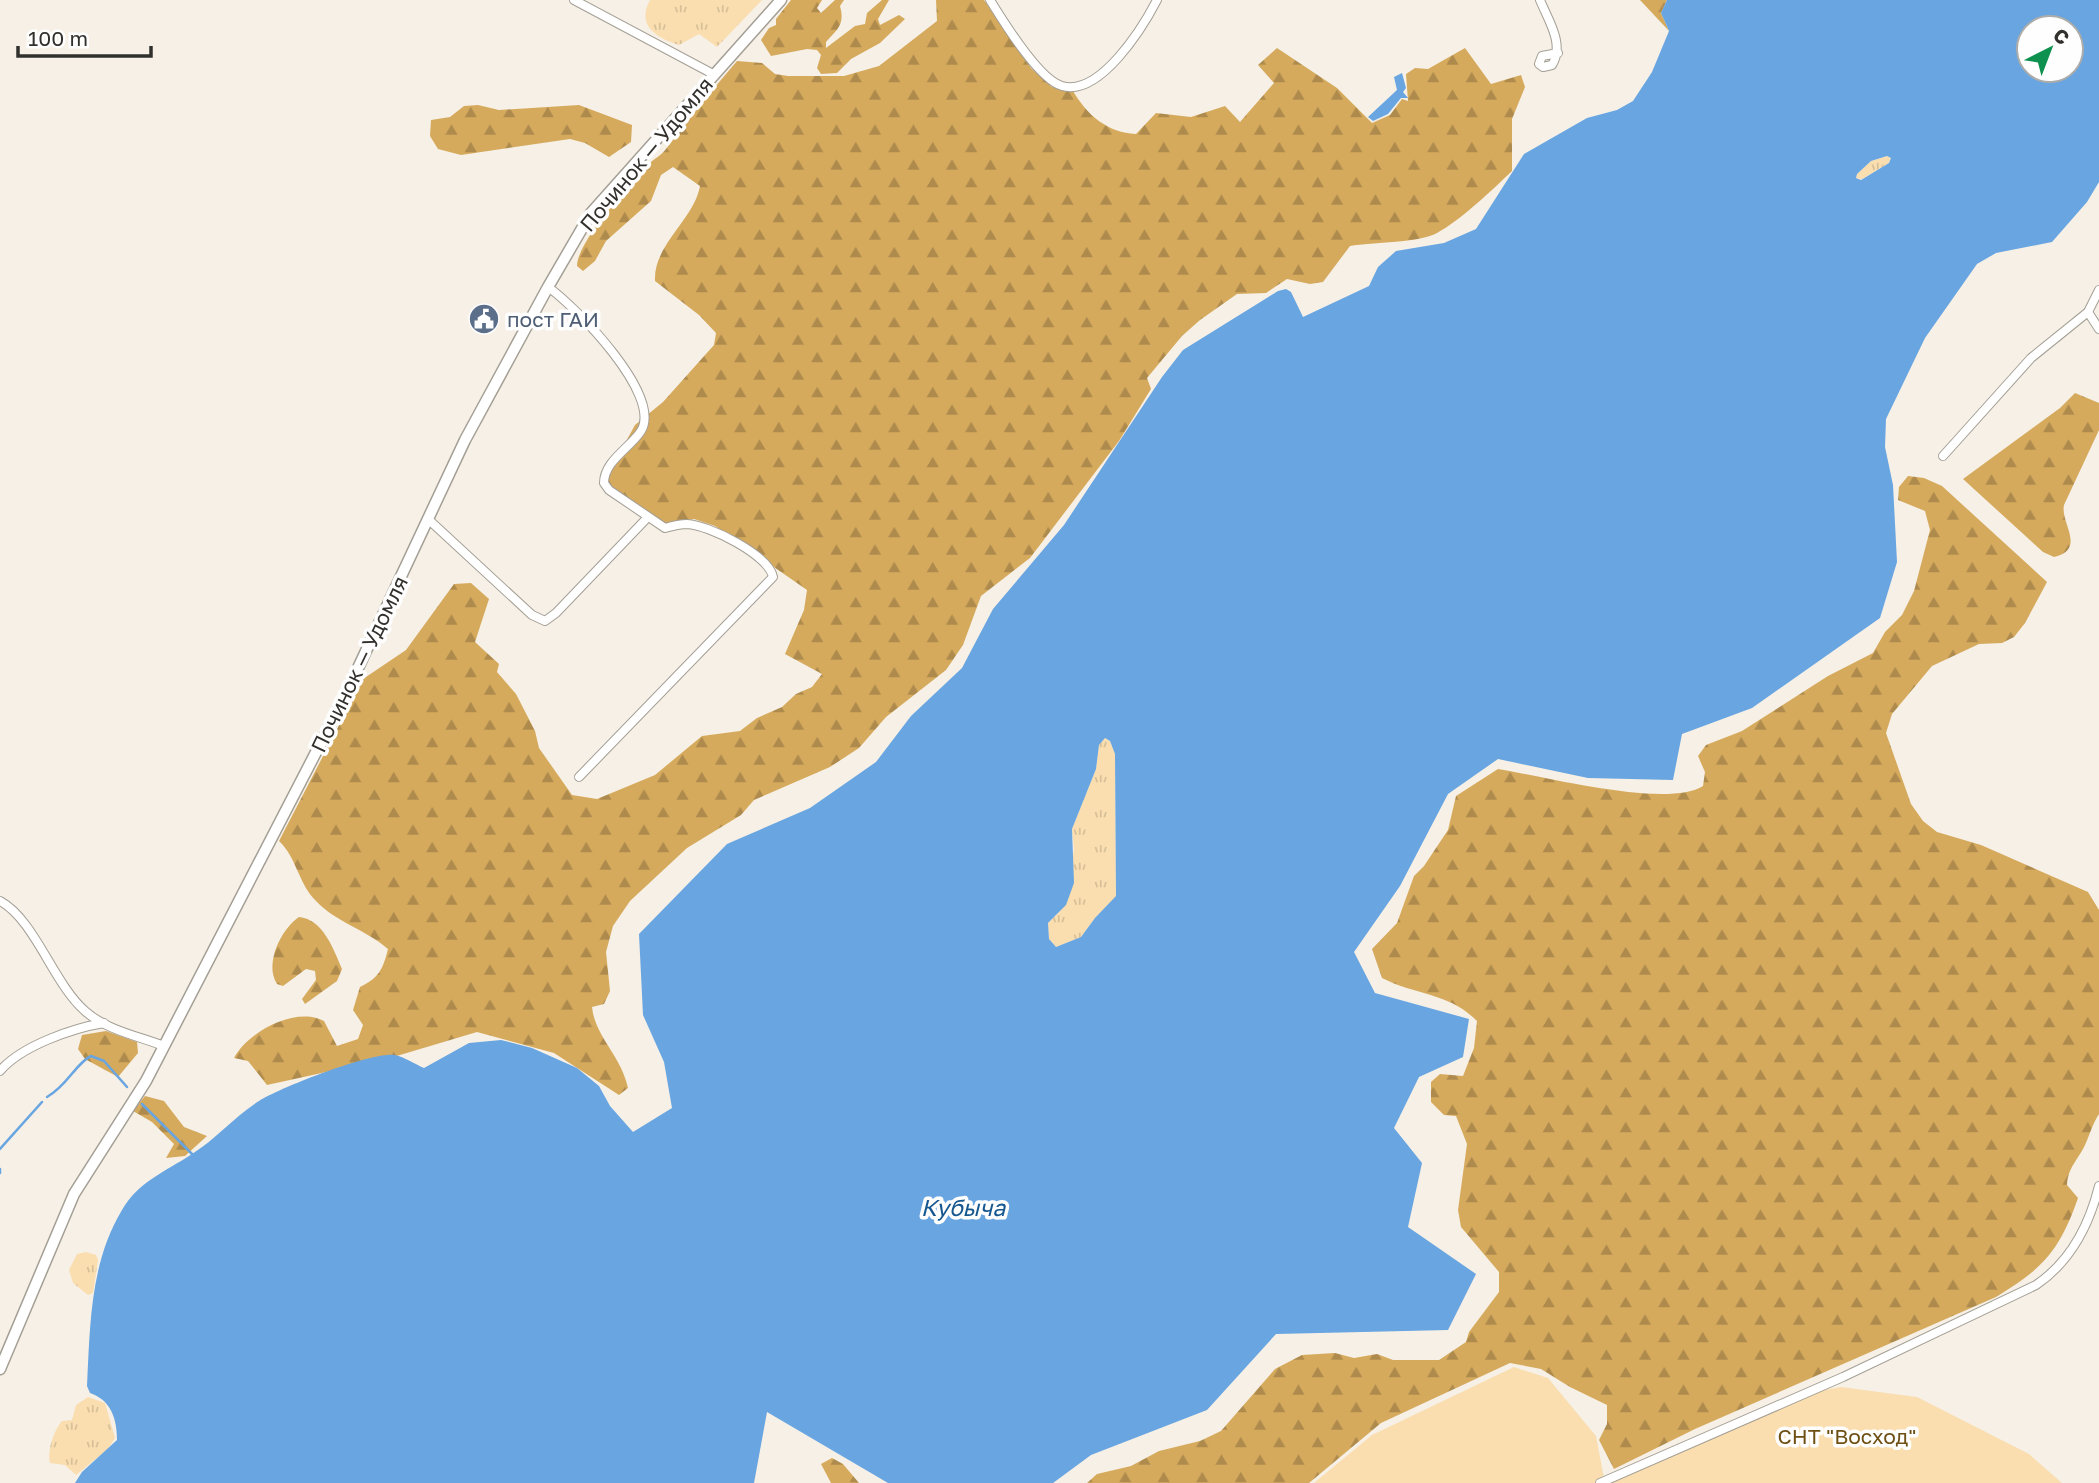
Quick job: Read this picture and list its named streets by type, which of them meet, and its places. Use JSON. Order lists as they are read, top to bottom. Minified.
{"streets":{"main road":["Починок — Удомля"]},"water":["Кубыча"],"parks":["СНТ \"Восход\""],"places":{"public building":["пост ГАИ"]},"scale_bar":"100 m","north":"top right"}
